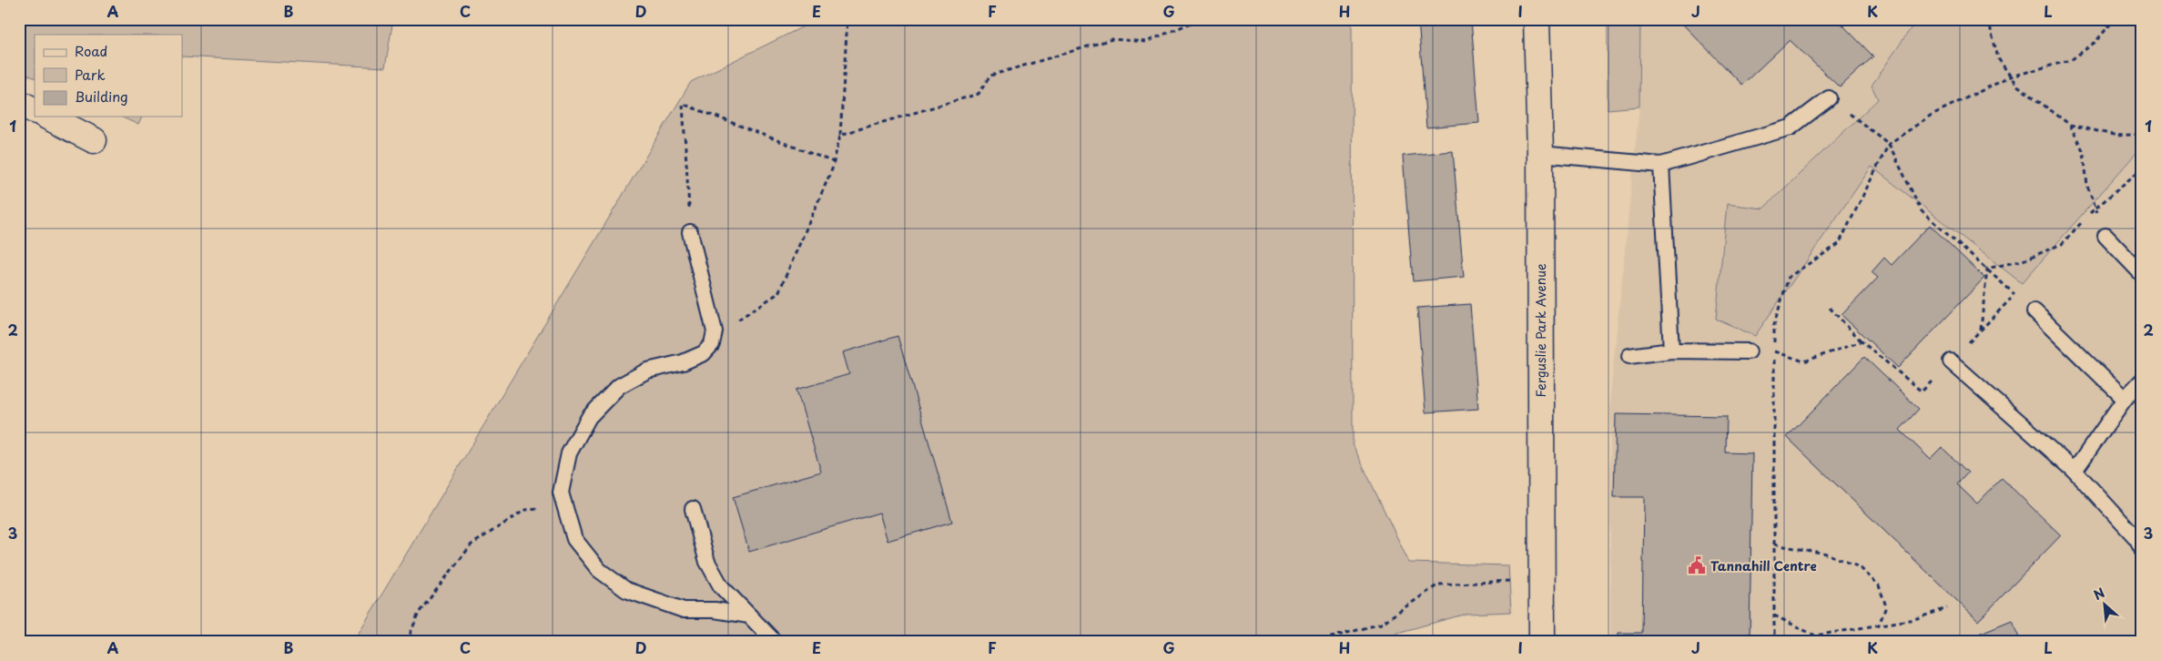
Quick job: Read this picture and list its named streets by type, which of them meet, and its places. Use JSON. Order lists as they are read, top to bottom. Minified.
{"streets":{"street":["Ferguslie Park Avenue"]},"places":{"public building":["Tannahill Centre"]},"legend":["Road","Park","Building"],"north":"top left","grid":{"columns":["A","B","C","D","E","F","G","H","I","J","K","L"],"rows":["1","2","3"]}}
